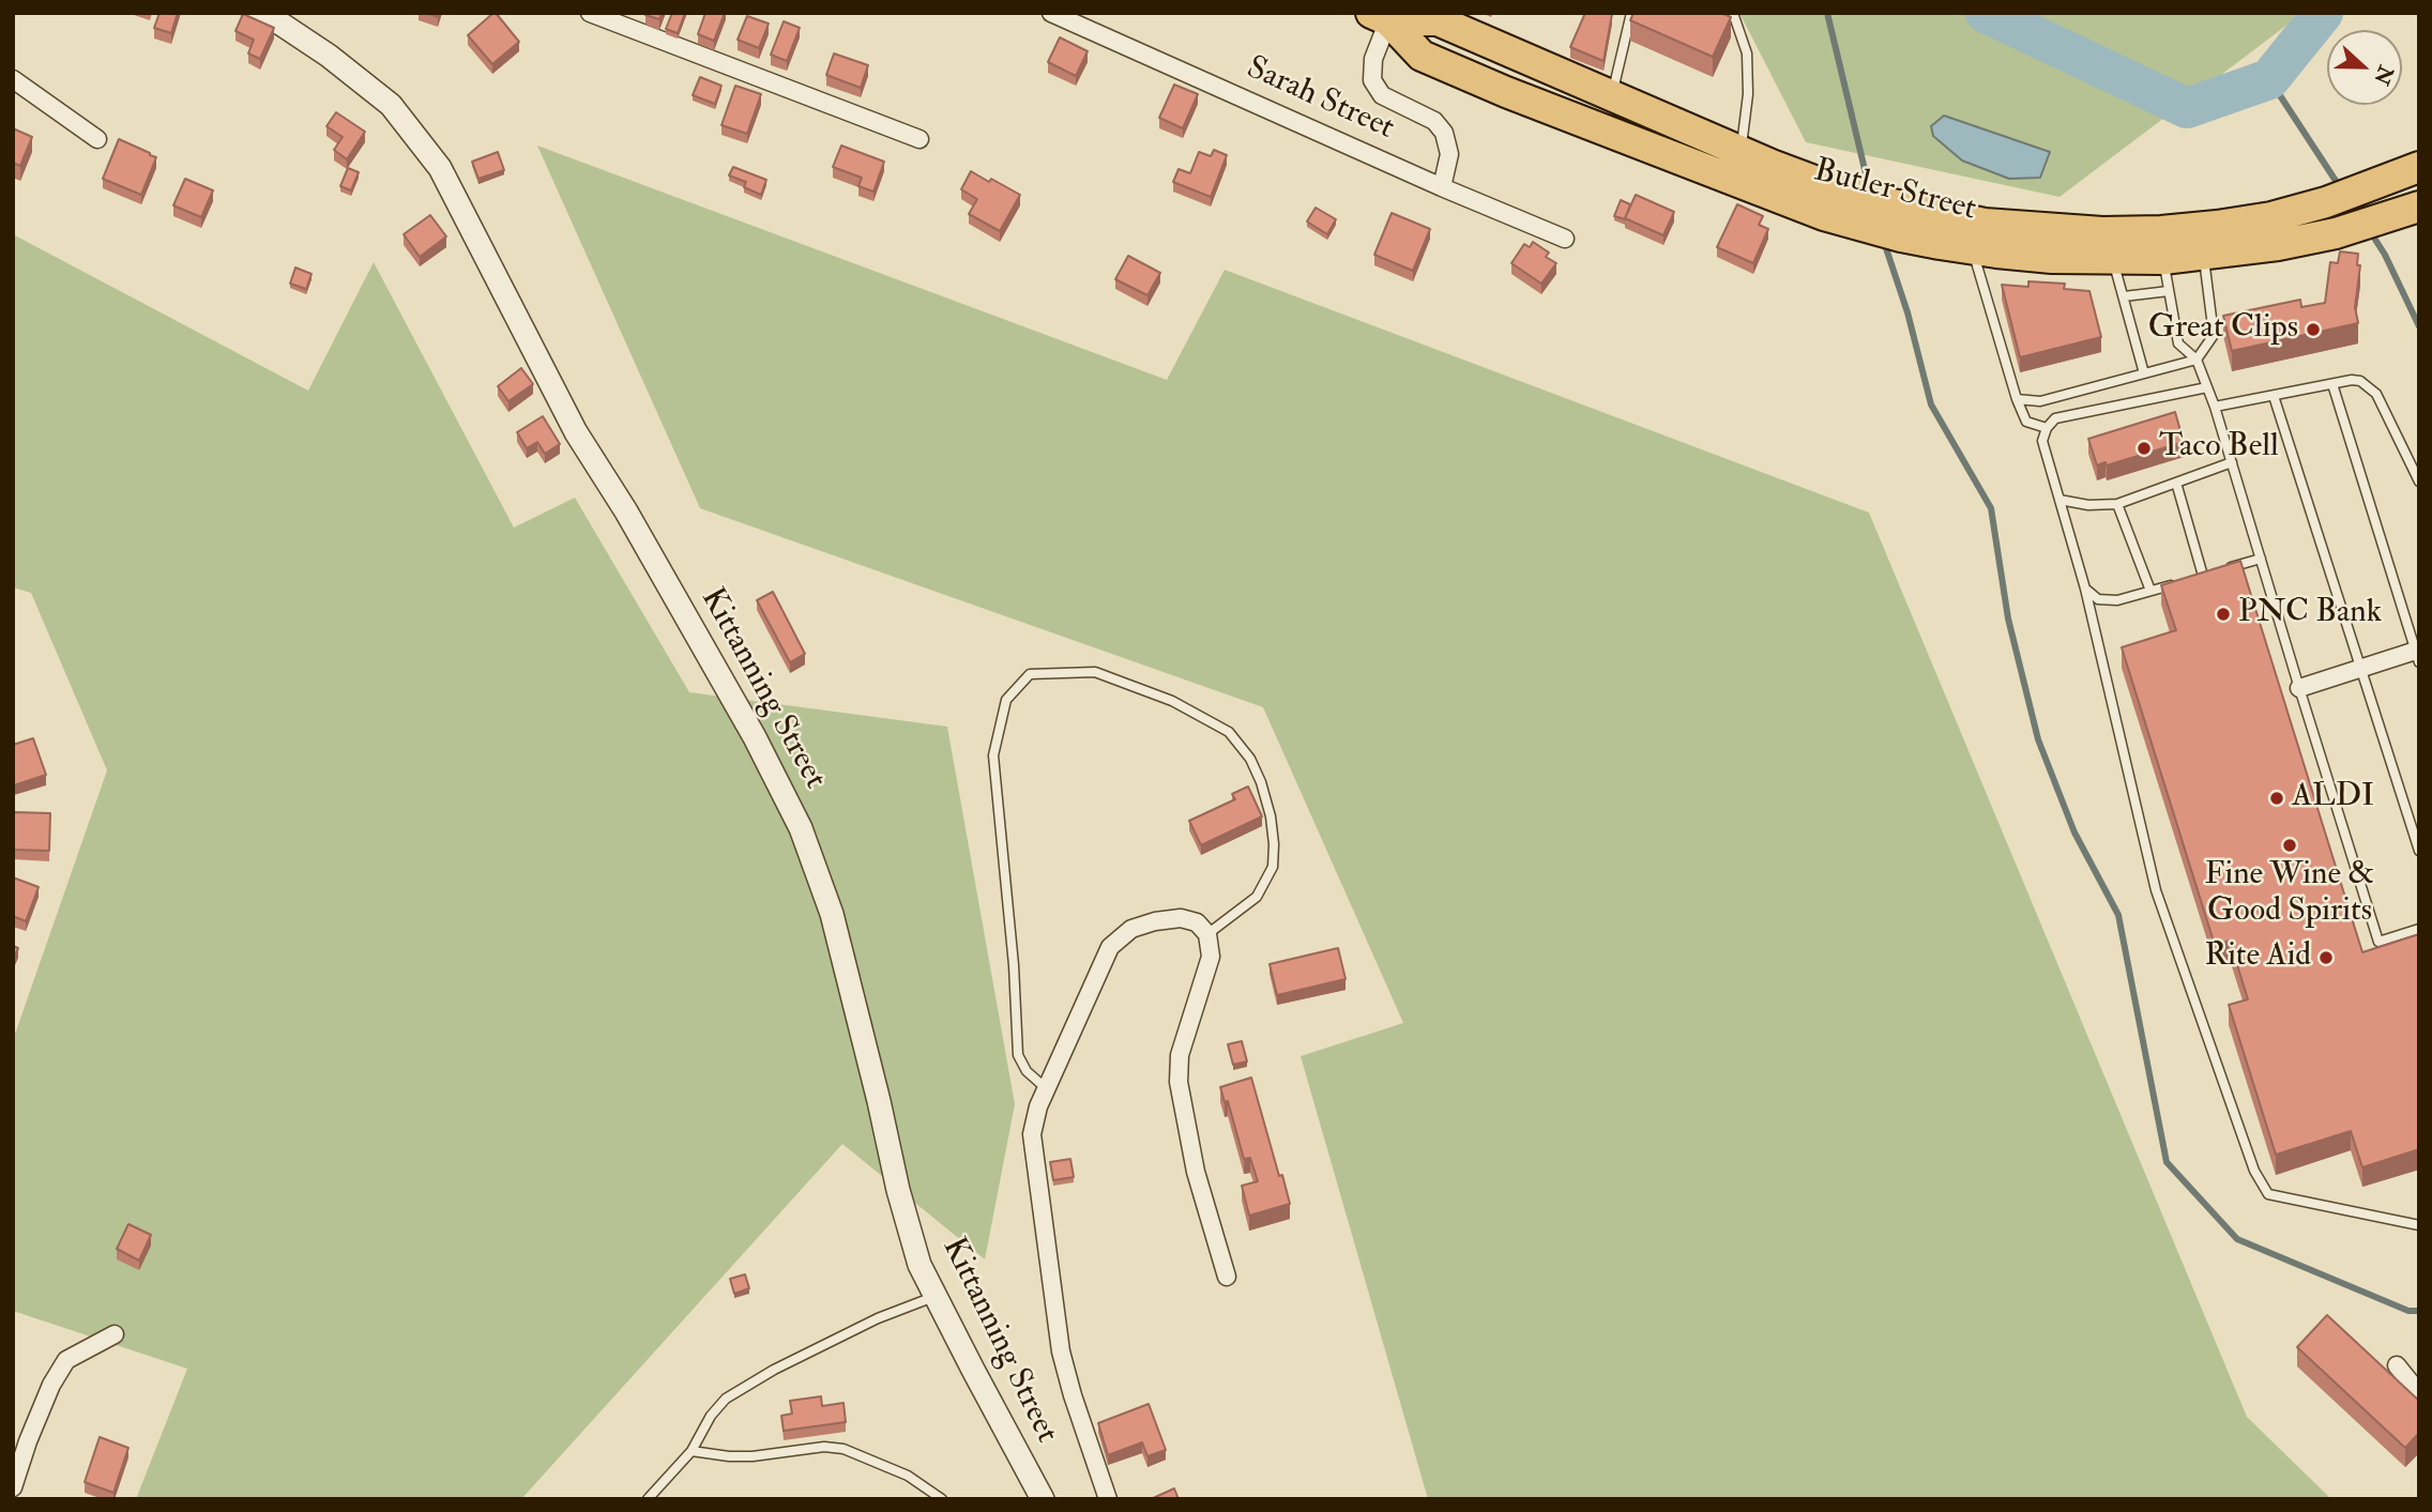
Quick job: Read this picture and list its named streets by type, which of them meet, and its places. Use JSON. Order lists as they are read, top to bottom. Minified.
{"streets":{"highway":["Butler Street"],"street":["Sarah Street","Kittanning Street"]},"places":["Great Clips","Taco Bell","PNC Bank","ALDI","Fine Wine & Good Spirits","Rite Aid"],"north":"right"}
